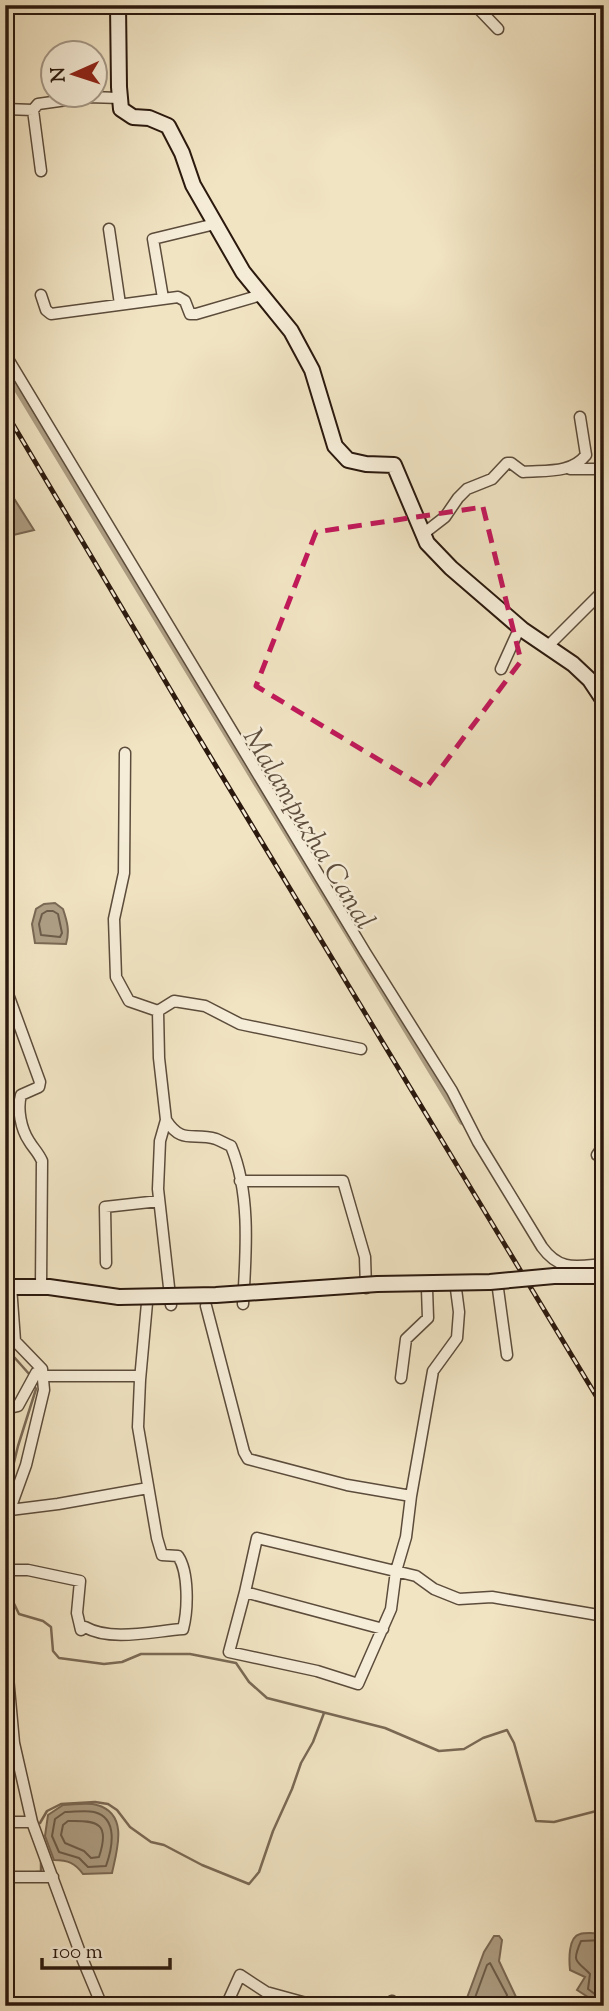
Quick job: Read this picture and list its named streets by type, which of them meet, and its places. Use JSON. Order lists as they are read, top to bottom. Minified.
{"water":["Malampuzha Canal"],"scale_bar":"100 m","north":"left"}
